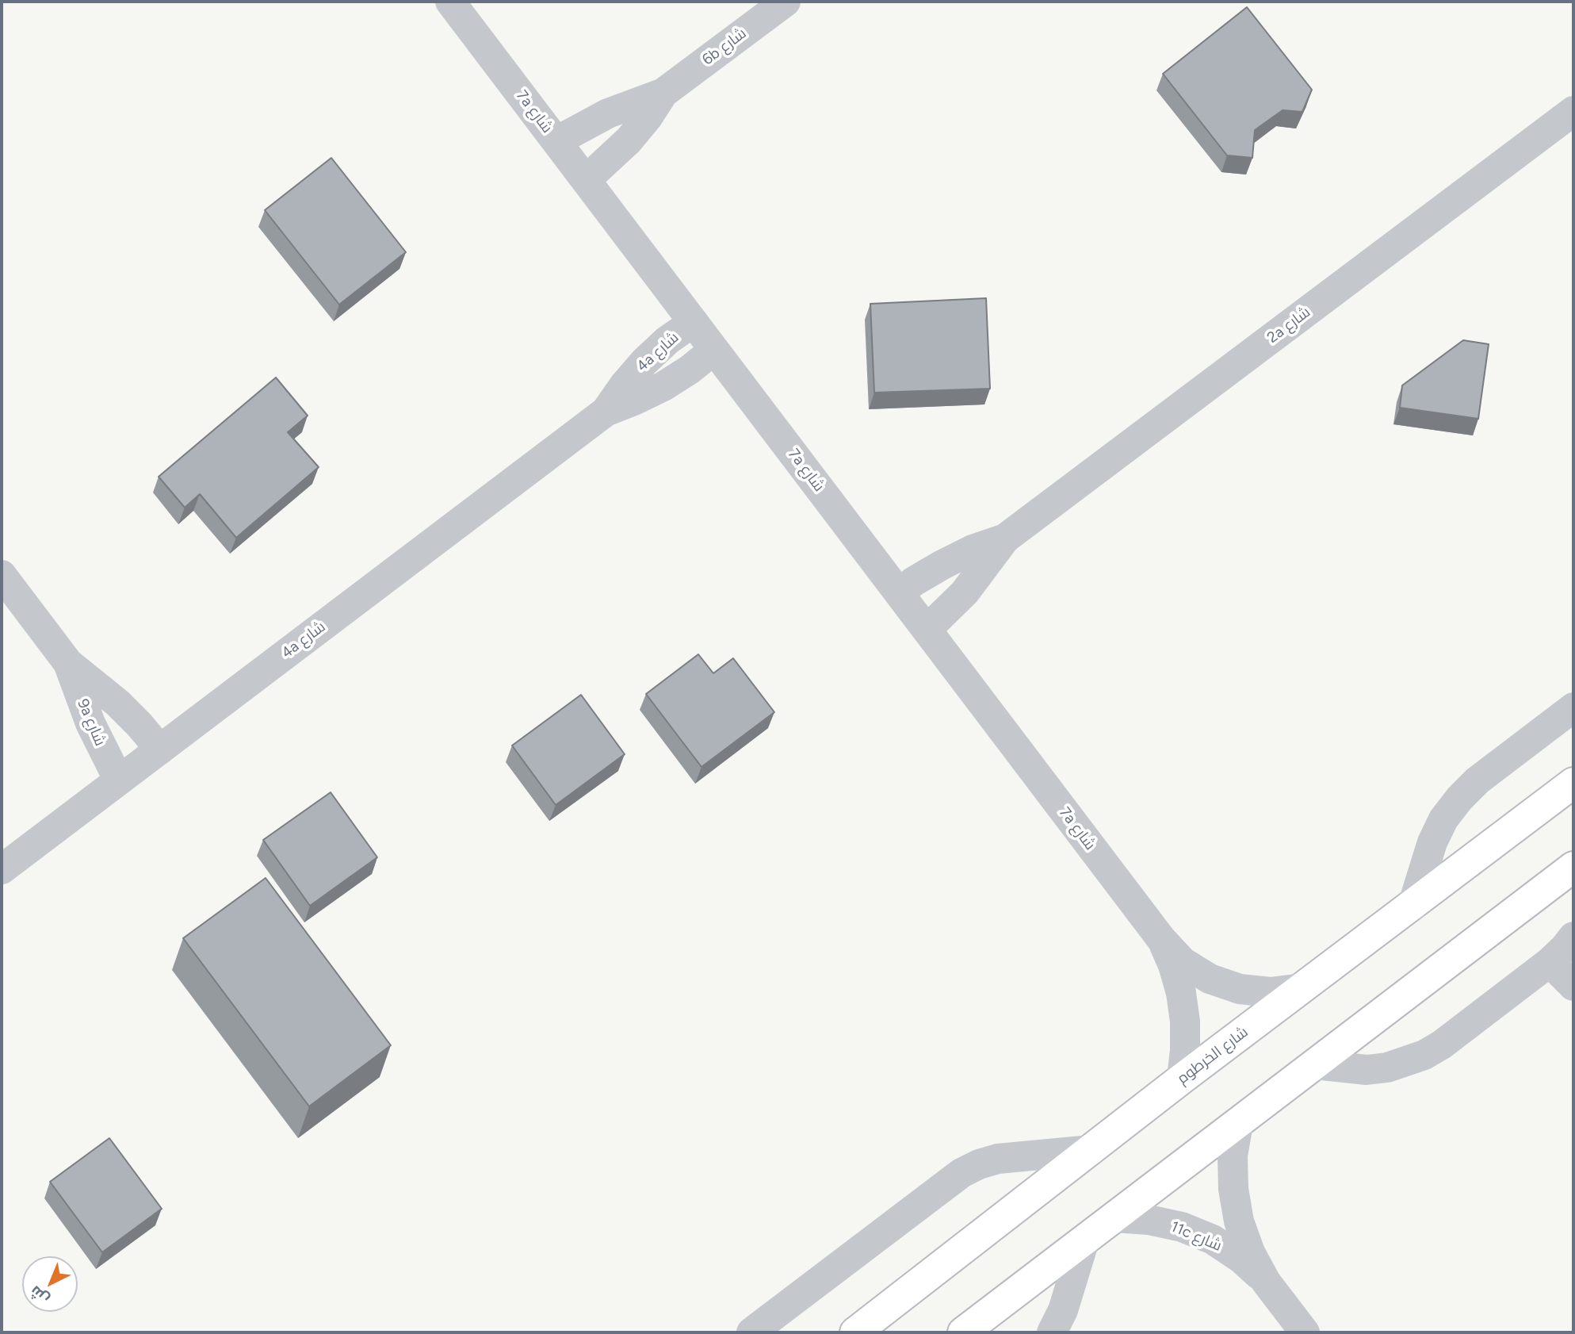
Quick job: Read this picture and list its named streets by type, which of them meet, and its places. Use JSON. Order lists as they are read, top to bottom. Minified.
{"streets":{"main road":["شارع الخرطوم"],"street":["6b شارع","7a شارع","2a شارع","4a شارع","9a شارع","11c شارع"]},"crossings":[["6b شارع","7a شارع"],["7a شارع","2a شارع"],["7a شارع","4a شارع"],["7a شارع","شارع الخرطوم"],["4a شارع","9a شارع"]],"north":"bottom left"}
